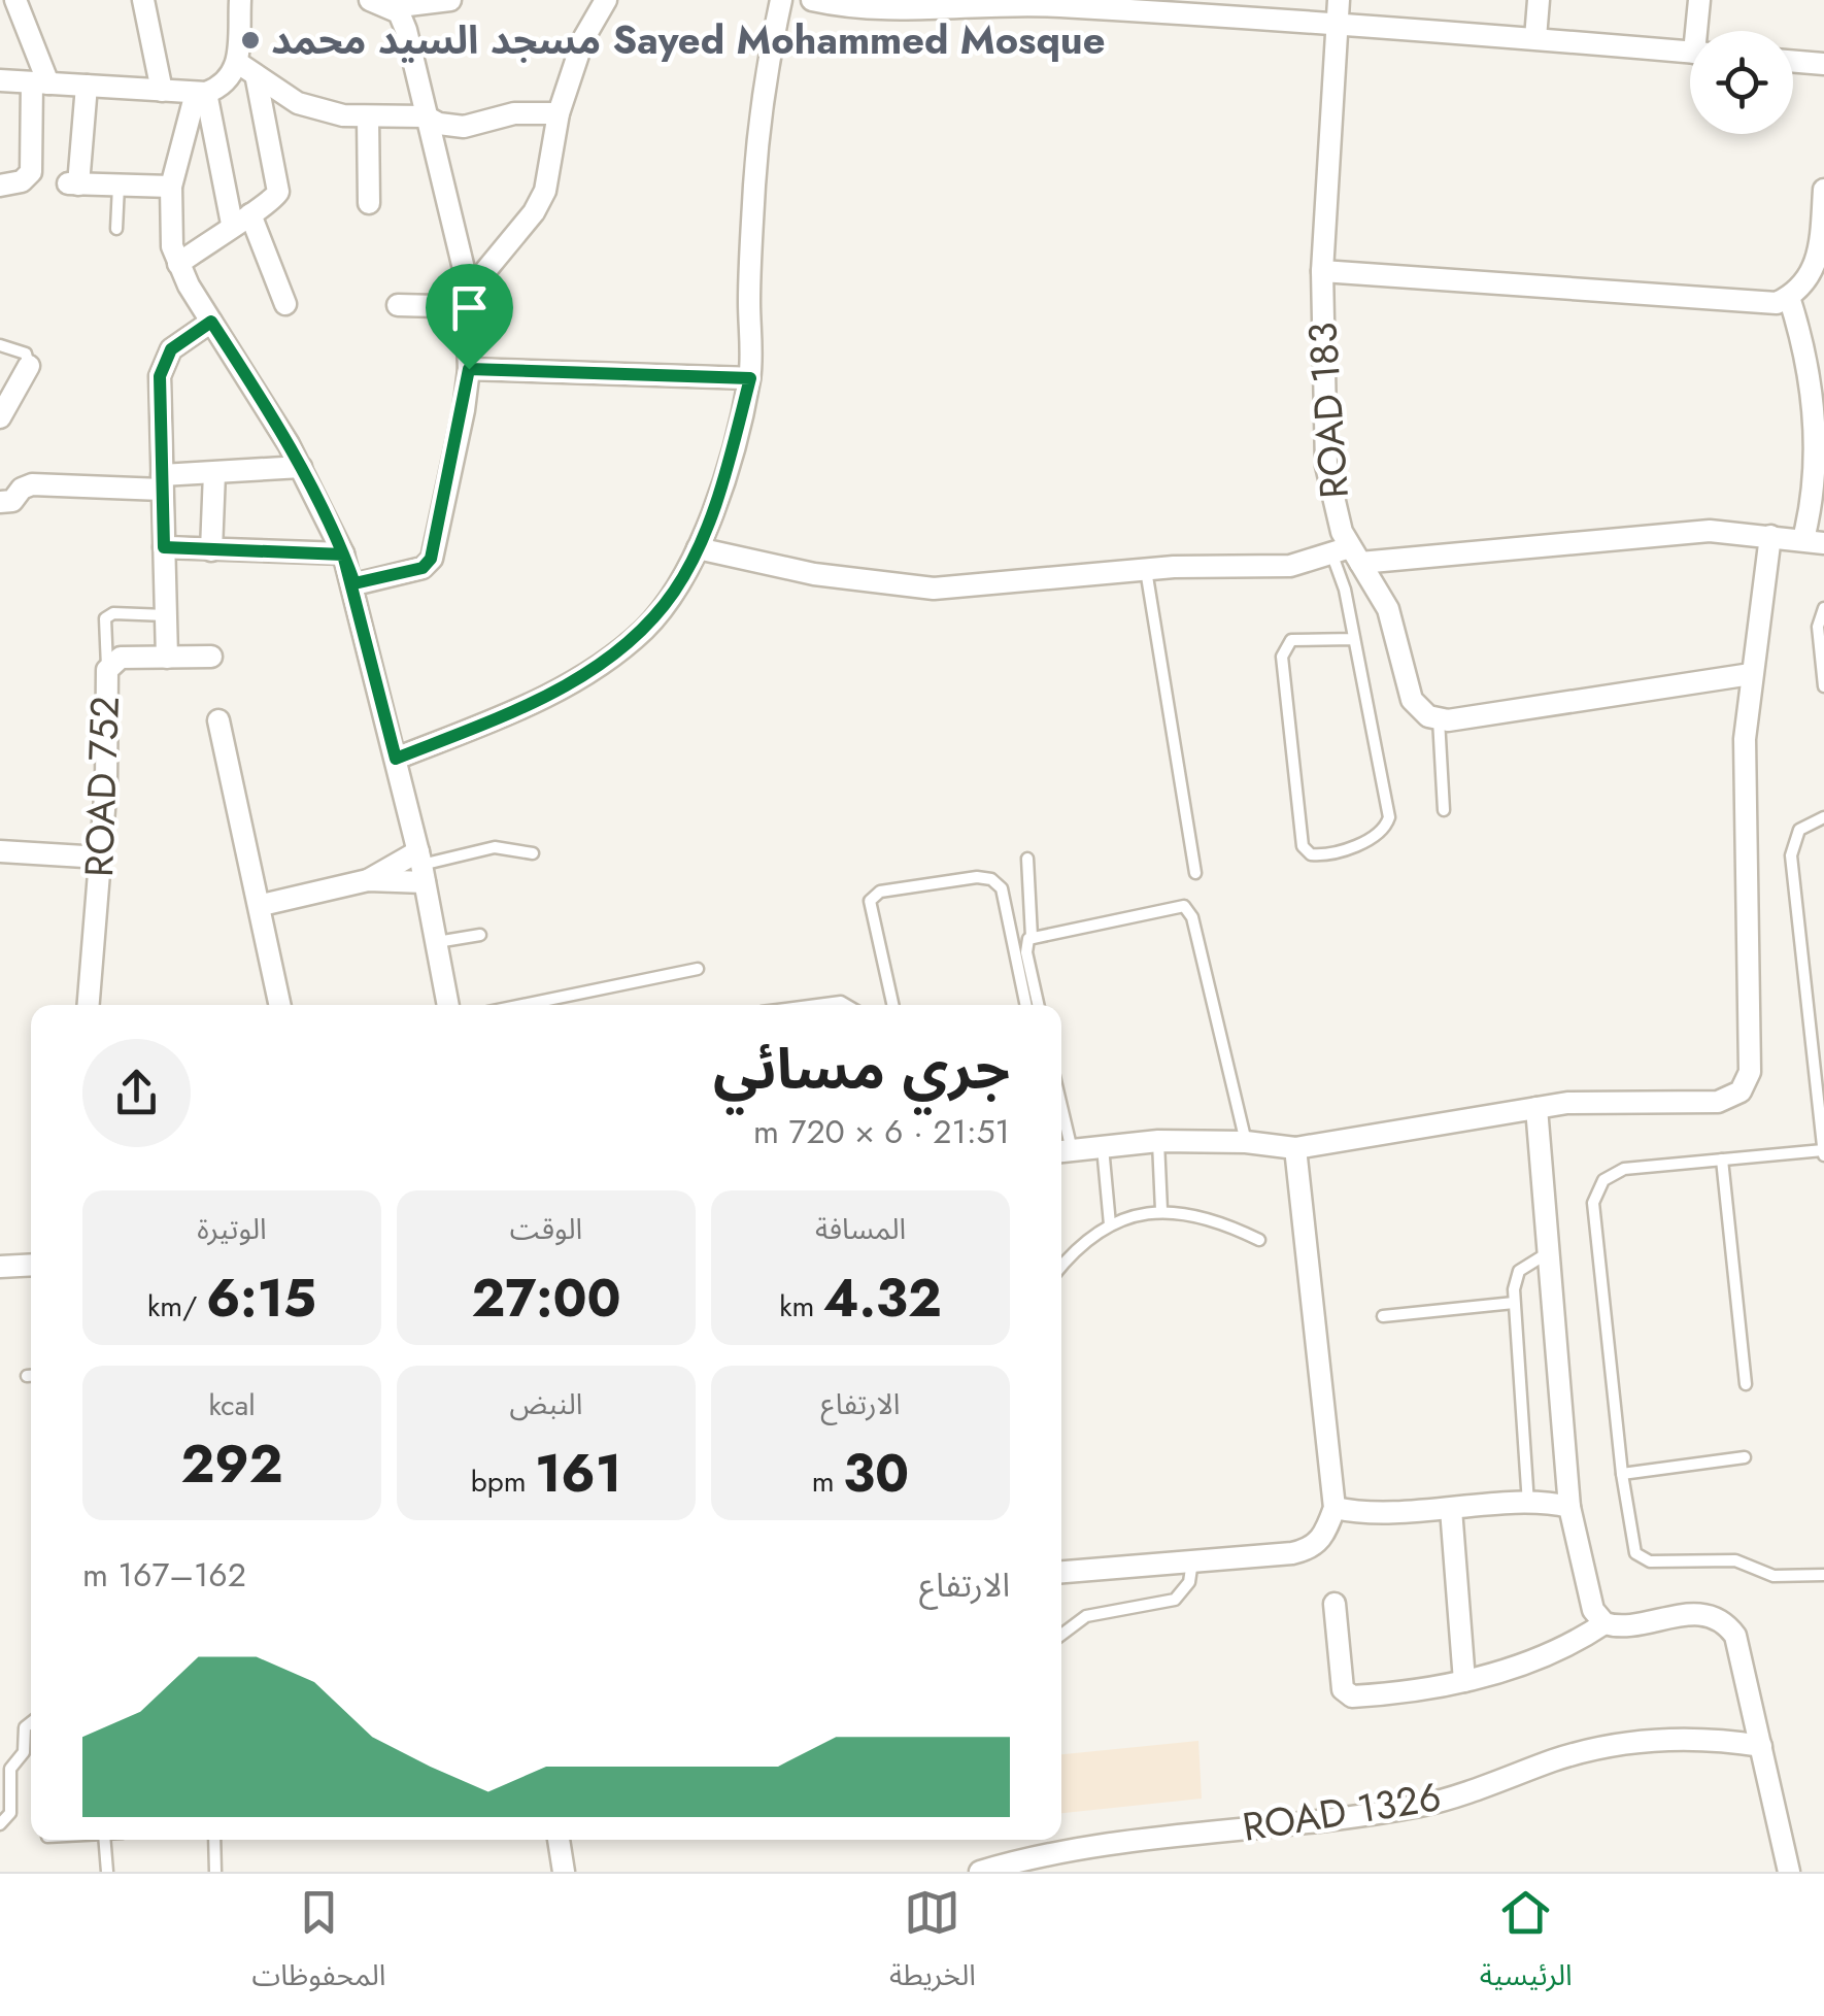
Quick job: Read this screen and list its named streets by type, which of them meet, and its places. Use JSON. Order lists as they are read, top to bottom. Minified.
{"streets":{"street":["ROAD 183","ROAD 752","ROAD 1326"]},"places":["مسجد السيد محمد Sayed Mohammed Mosque"],"page":{"heading":["جري مسائي","21:51 · 6 × 720 m"],"stats":[["المسافة","4.32 km"],["الوقت","27:00"],["الوتيرة","6:15 /km"],["الارتفاع","30 m"],["النبض","161 bpm"],["kcal","292"]],"chart":["الارتفاع","162–167 m"],"tabs":["الرئيسية","الخريطة","المحفوظات"]}}
